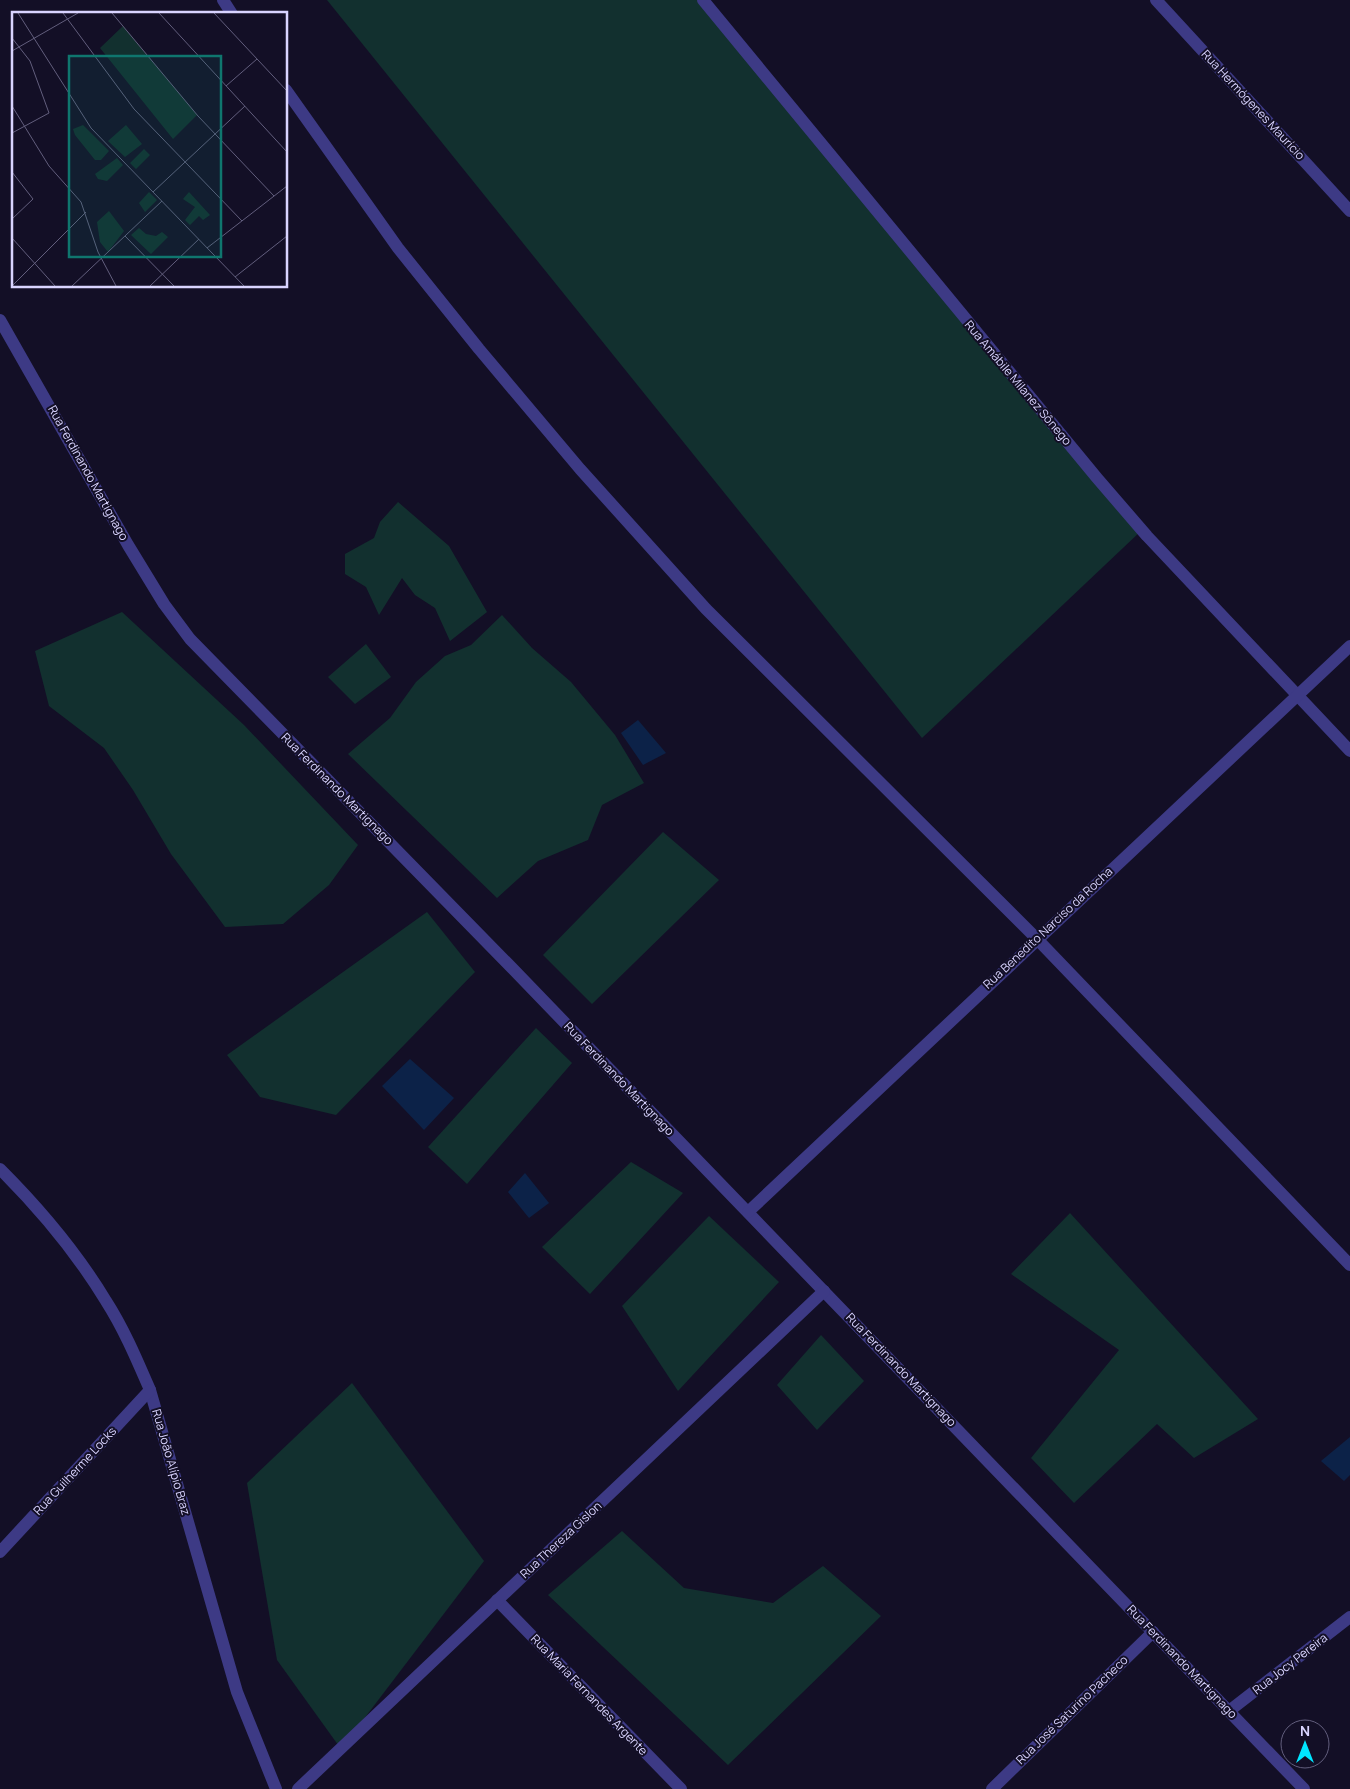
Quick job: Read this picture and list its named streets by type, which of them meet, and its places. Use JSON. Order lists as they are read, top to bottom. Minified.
{"streets":{"street":["Rua Hermógenes Maurício","Rua Amábile Milanez Sônego","Rua Ferdinando Martignago","Rua Benedito Narciso da Rocha","Rua João Alípio Braz","Rua Guilherme Locks","Rua Thereza Gislon","Rua Jocy Pereira","Rua Maria Fernandes Argente","Rua José Saturino Pacheco"]},"crossings":[["Rua Amábile Milanez Sônego","Rua Benedito Narciso da Rocha"],["Rua Ferdinando Martignago","Rua Benedito Narciso da Rocha"],["Rua Ferdinando Martignago","Rua Thereza Gislon"],["Rua Ferdinando Martignago","Rua Jocy Pereira"],["Rua Ferdinando Martignago","Rua José Saturino Pacheco"],["Rua João Alípio Braz","Rua Guilherme Locks"],["Rua Thereza Gislon","Rua Maria Fernandes Argente"]],"north":"top"}
